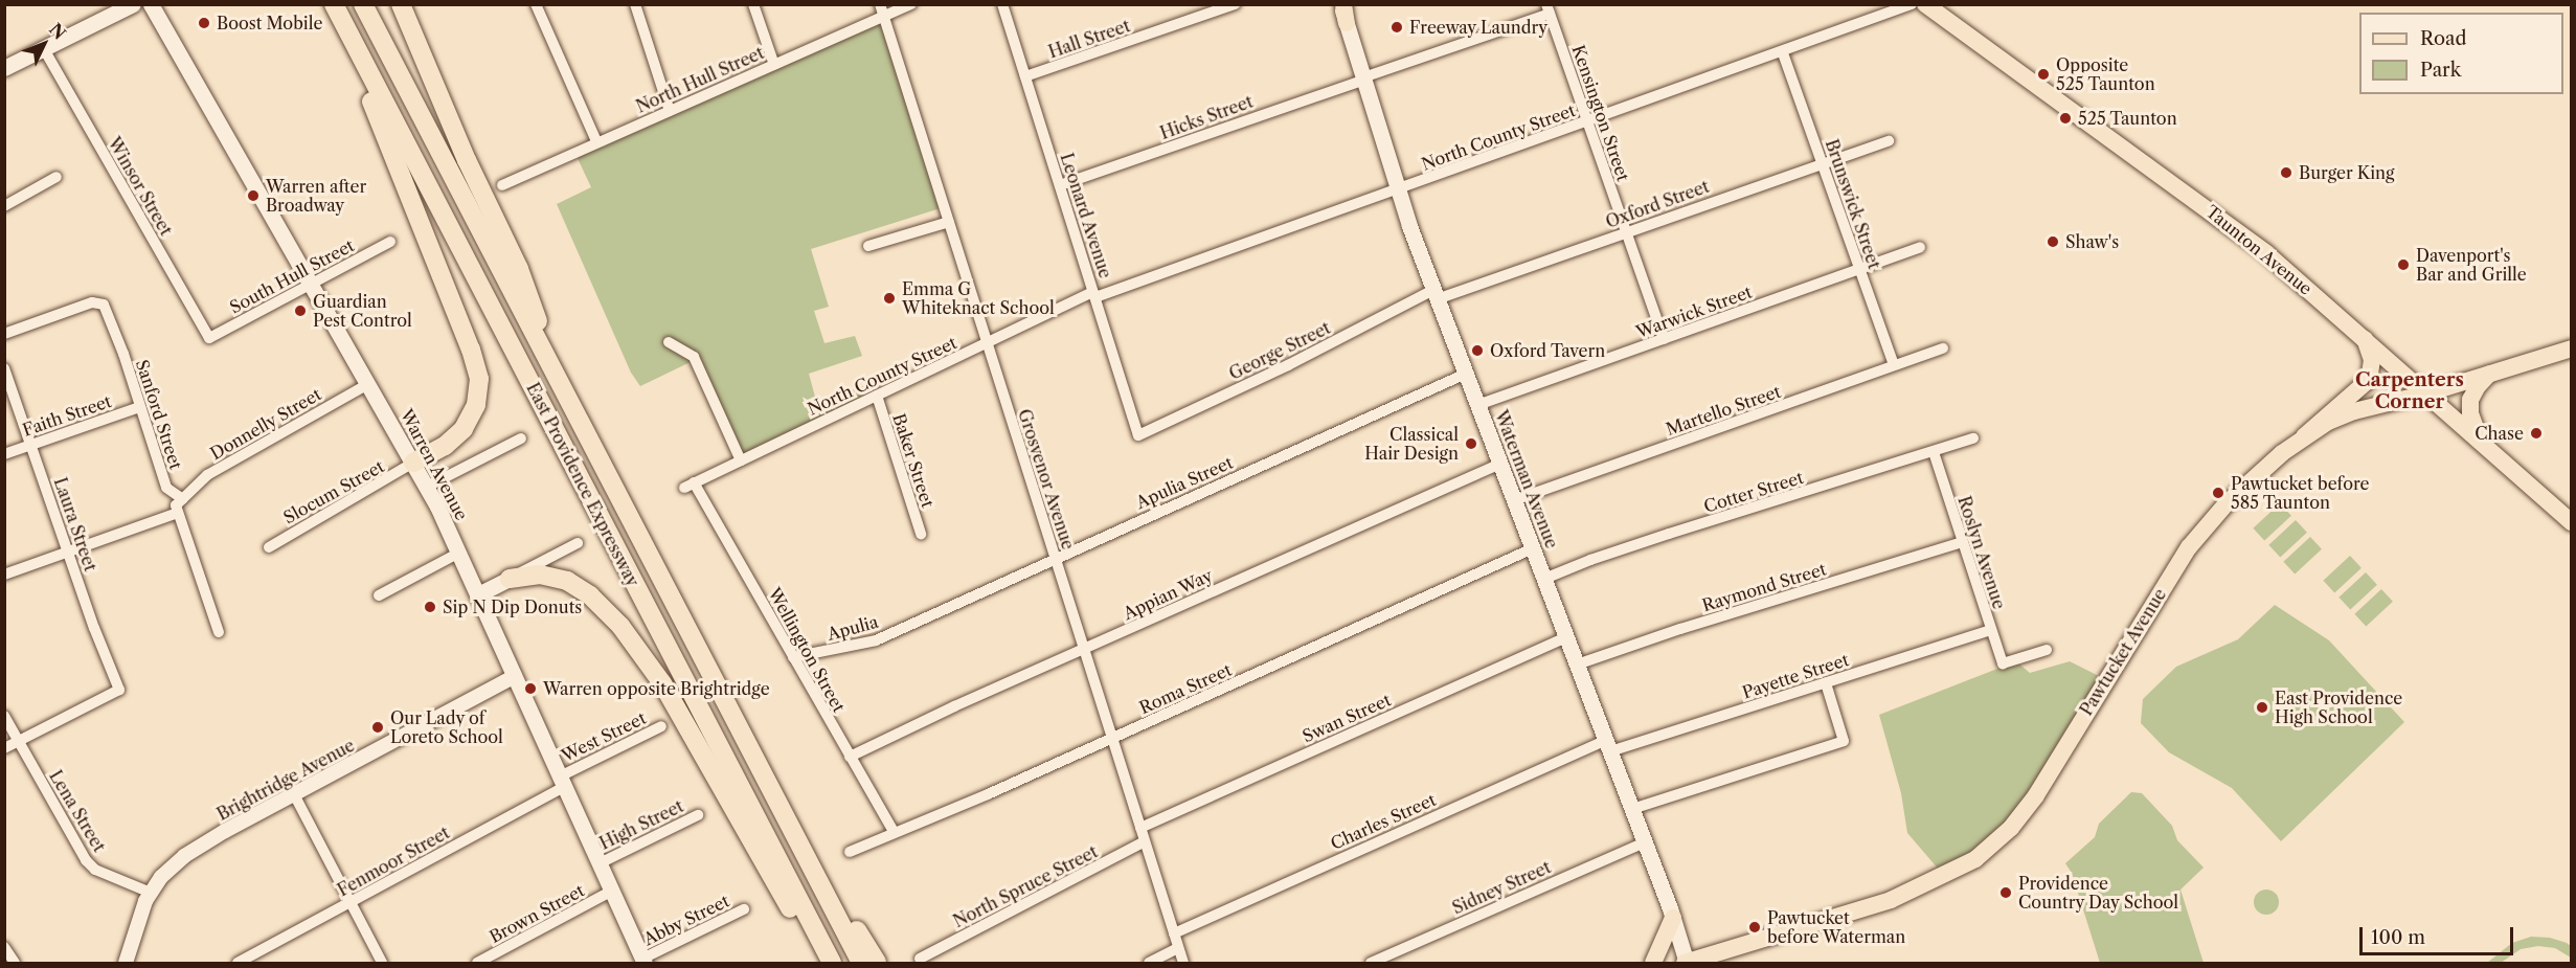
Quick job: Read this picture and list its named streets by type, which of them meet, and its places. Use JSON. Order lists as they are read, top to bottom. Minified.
{"streets":{"highway":["East Providence Expressway"],"main road":["Taunton Avenue","Warren Avenue","Waterman Avenue","Pawtucket Avenue"],"street":["Hall Street","North Hull Street","Kensington Street","Hicks Street","North County Street","Winsor Street","Oxford Street","Brunswick Street","Leonard Avenue","South Hull Street","Warwick Street","George Street","Martello Street","Sanford Street","Faith Street","Donnelly Street","Baker Street","Grosvenor Avenue","Apulia Street","Slocum Street","Cotter Street","Laura Street","Roslyn Avenue","Raymond Street","Appian Way","Apulia","Wellington Street","Payette Street","Roma Street","Swan Street","West Street","Brightridge Avenue","Lena Street","Charles Street","High Street","Fenmoor Street","North Spruce Street","Sidney Street","Brown Street","Abby Street"]},"crossings":[["Hall Street","Leonard Avenue"],["North Hull Street","Grosvenor Avenue"],["Kensington Street","Hicks Street"],["Kensington Street","North County Street"],["Kensington Street","Oxford Street"],["Kensington Street","Warwick Street"],["Hicks Street","Leonard Avenue"],["Hicks Street","Waterman Avenue"],["North County Street","Brunswick Street"],["North County Street","Leonard Avenue"],["North County Street","Baker Street"],["North County Street","Grosvenor Avenue"],["North County Street","Waterman Avenue"],["North County Street","Wellington Street"],["Winsor Street","South Hull Street"],["Oxford Street","Brunswick Street"],["Oxford Street","George Street"],["Oxford Street","Waterman Avenue"],["Brunswick Street","Warwick Street"],["Brunswick Street","Martello Street"],["Leonard Avenue","George Street"],["Taunton Avenue","Pawtucket Avenue"],["South Hull Street","Warren Avenue"],["Warwick Street","Waterman Avenue"],["George Street","Waterman Avenue"],["Martello Street","Waterman Avenue"],["Sanford Street","Faith Street"],["Sanford Street","Donnelly Street"],["Faith Street","Laura Street"],["Donnelly Street","Warren Avenue"],["Warren Avenue","Slocum Street"],["Warren Avenue","West Street"],["Warren Avenue","Brightridge Avenue"],["Warren Avenue","High Street"],["Warren Avenue","Fenmoor Street"],["Warren Avenue","Brown Street"],["Warren Avenue","Abby Street"],["Grosvenor Avenue","Apulia Street"],["Grosvenor Avenue","Appian Way"],["Grosvenor Avenue","Roma Street"],["Grosvenor Avenue","Swan Street"],["Grosvenor Avenue","Charles Street"],["Grosvenor Avenue","North Spruce Street"],["Waterman Avenue","Apulia Street"],["Waterman Avenue","Cotter Street"],["Waterman Avenue","Raymond Street"],["Waterman Avenue","Appian Way"],["Waterman Avenue","Pawtucket Avenue"],["Waterman Avenue","Payette Street"],["Waterman Avenue","Roma Street"],["Waterman Avenue","Swan Street"],["Waterman Avenue","Charles Street"],["Waterman Avenue","Sidney Street"],["Apulia Street","Apulia"],["Cotter Street","Roslyn Avenue"],["Laura Street","Lena Street"],["Roslyn Avenue","Raymond Street"],["Roslyn Avenue","Payette Street"],["Appian Way","Wellington Street"],["Apulia","Wellington Street"],["Wellington Street","Roma Street"],["Payette Street","Charles Street"],["West Street","Fenmoor Street"],["Brightridge Avenue","Lena Street"]],"districts":["Carpenters Corner"],"places":["Boost Mobile","Freeway Laundry","Opposite 525 Taunton","525 Taunton","Burger King","Warren after Broadway","Shaw's","Davenport's Bar and Grille","Emma G Whiteknact School","Guardian Pest Control","Oxford Tavern","Chase","Classical Hair Design","Pawtucket before 585 Taunton","Sip N Dip Donuts","Warren opposite Brightridge","East Providence High School","Our Lady of Loreto School","Providence Country Day School","Pawtucket before Waterman"],"legend":["Road","Park"],"scale_bar":"100 m","north":"top right"}
